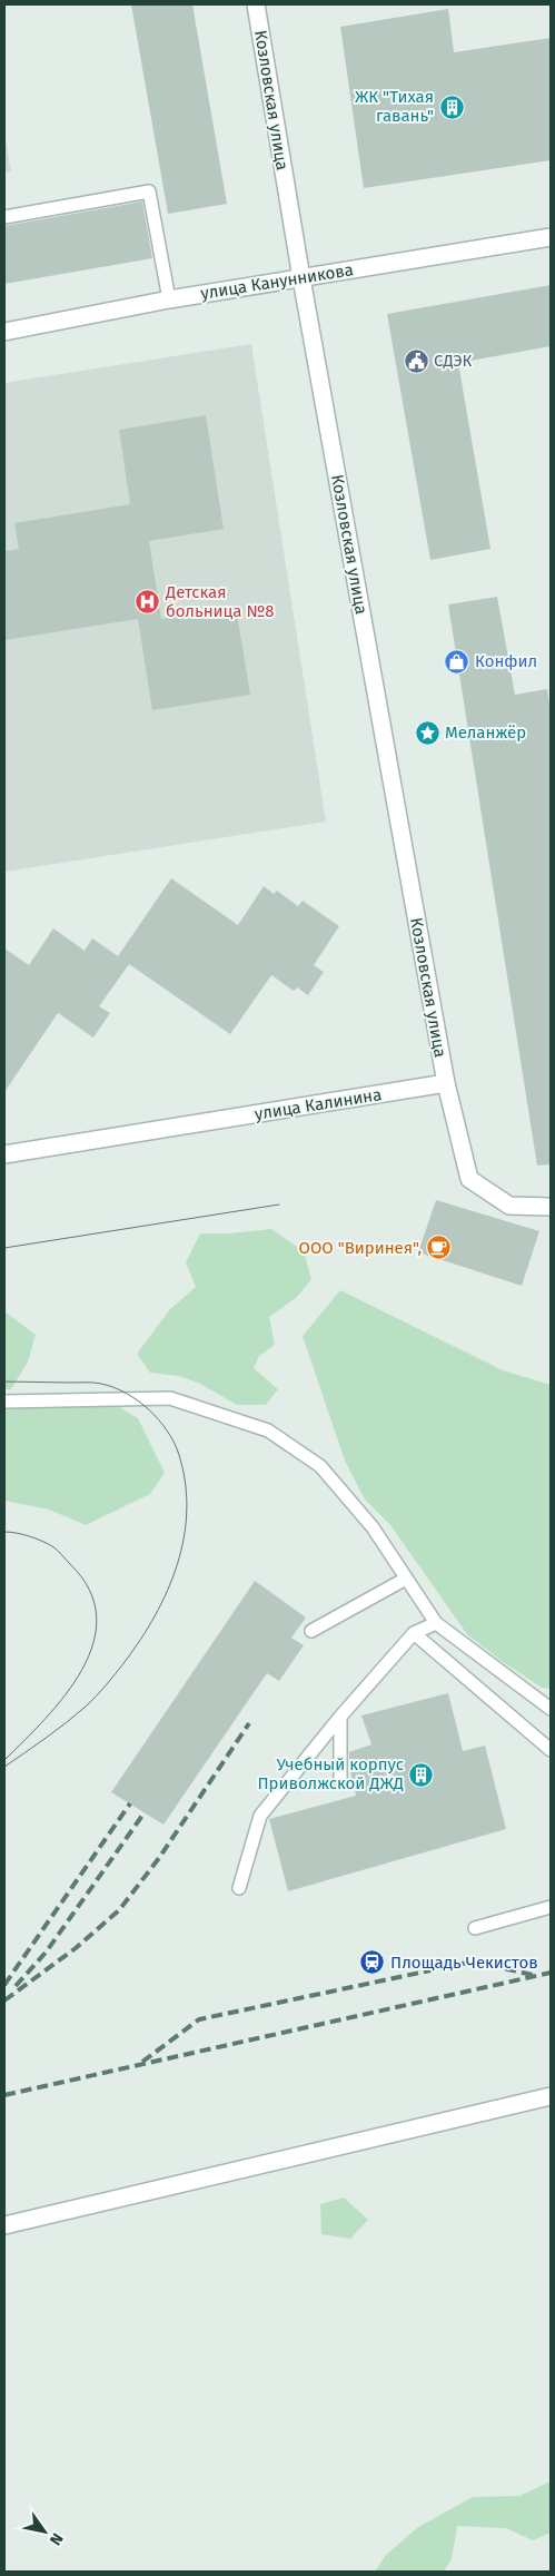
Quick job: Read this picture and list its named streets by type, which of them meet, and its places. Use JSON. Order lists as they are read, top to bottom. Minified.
{"streets":{"street":["Козловская улица","улица Канунникова","улица Калинина"]},"crossings":[["Козловская улица","улица Канунникова"],["Козловская улица","улица Калинина"]],"places":{"building":["ЖК \"Тихая гавань\"","Учебный корпус Приволжской ДЖД"],"public building":["СДЭК"],"hospital":["Детская больница №8"],"shop":["Конфил"],"place":["Меланжёр"],"cafe":["ООО \"Виринея\","],"station":["Площадь Чекистов"]},"north":"bottom right"}
